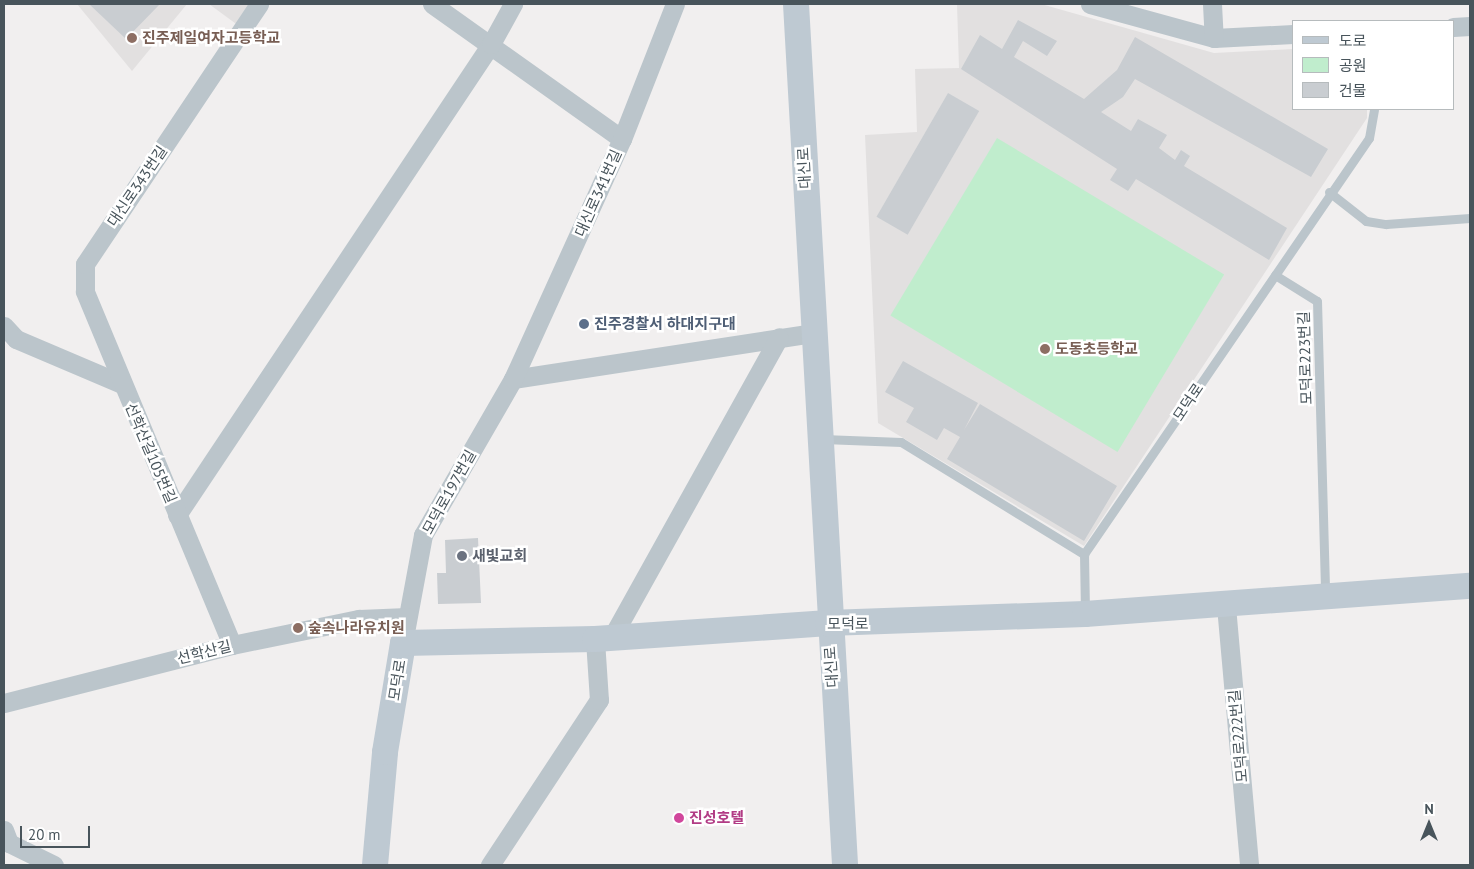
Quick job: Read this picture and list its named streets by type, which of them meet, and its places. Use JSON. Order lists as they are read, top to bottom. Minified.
{"streets":{"street":["대신로","대신로343번길","대신로341번길","모덕로","선학산길105번길","모덕로197번길","선학산길","모덕로222번길"],"lane":["모덕로223번길"]},"crossings":[["대신로","모덕로"],["대신로343번길","선학산길105번길"],["대신로341번길","모덕로197번길"],["모덕로223번길","모덕로"],["모덕로","모덕로197번길"],["모덕로","모덕로222번길"],["선학산길105번길","선학산길"],["모덕로197번길","선학산길"]],"places":["진주제일여자고등학교","진주경찰서 하대지구대","도동초등학교","새빛교회","숲속나라유치원","진성호텔"],"legend":["도로","공원","건물"],"scale_bar":"20 m","north":"top"}
